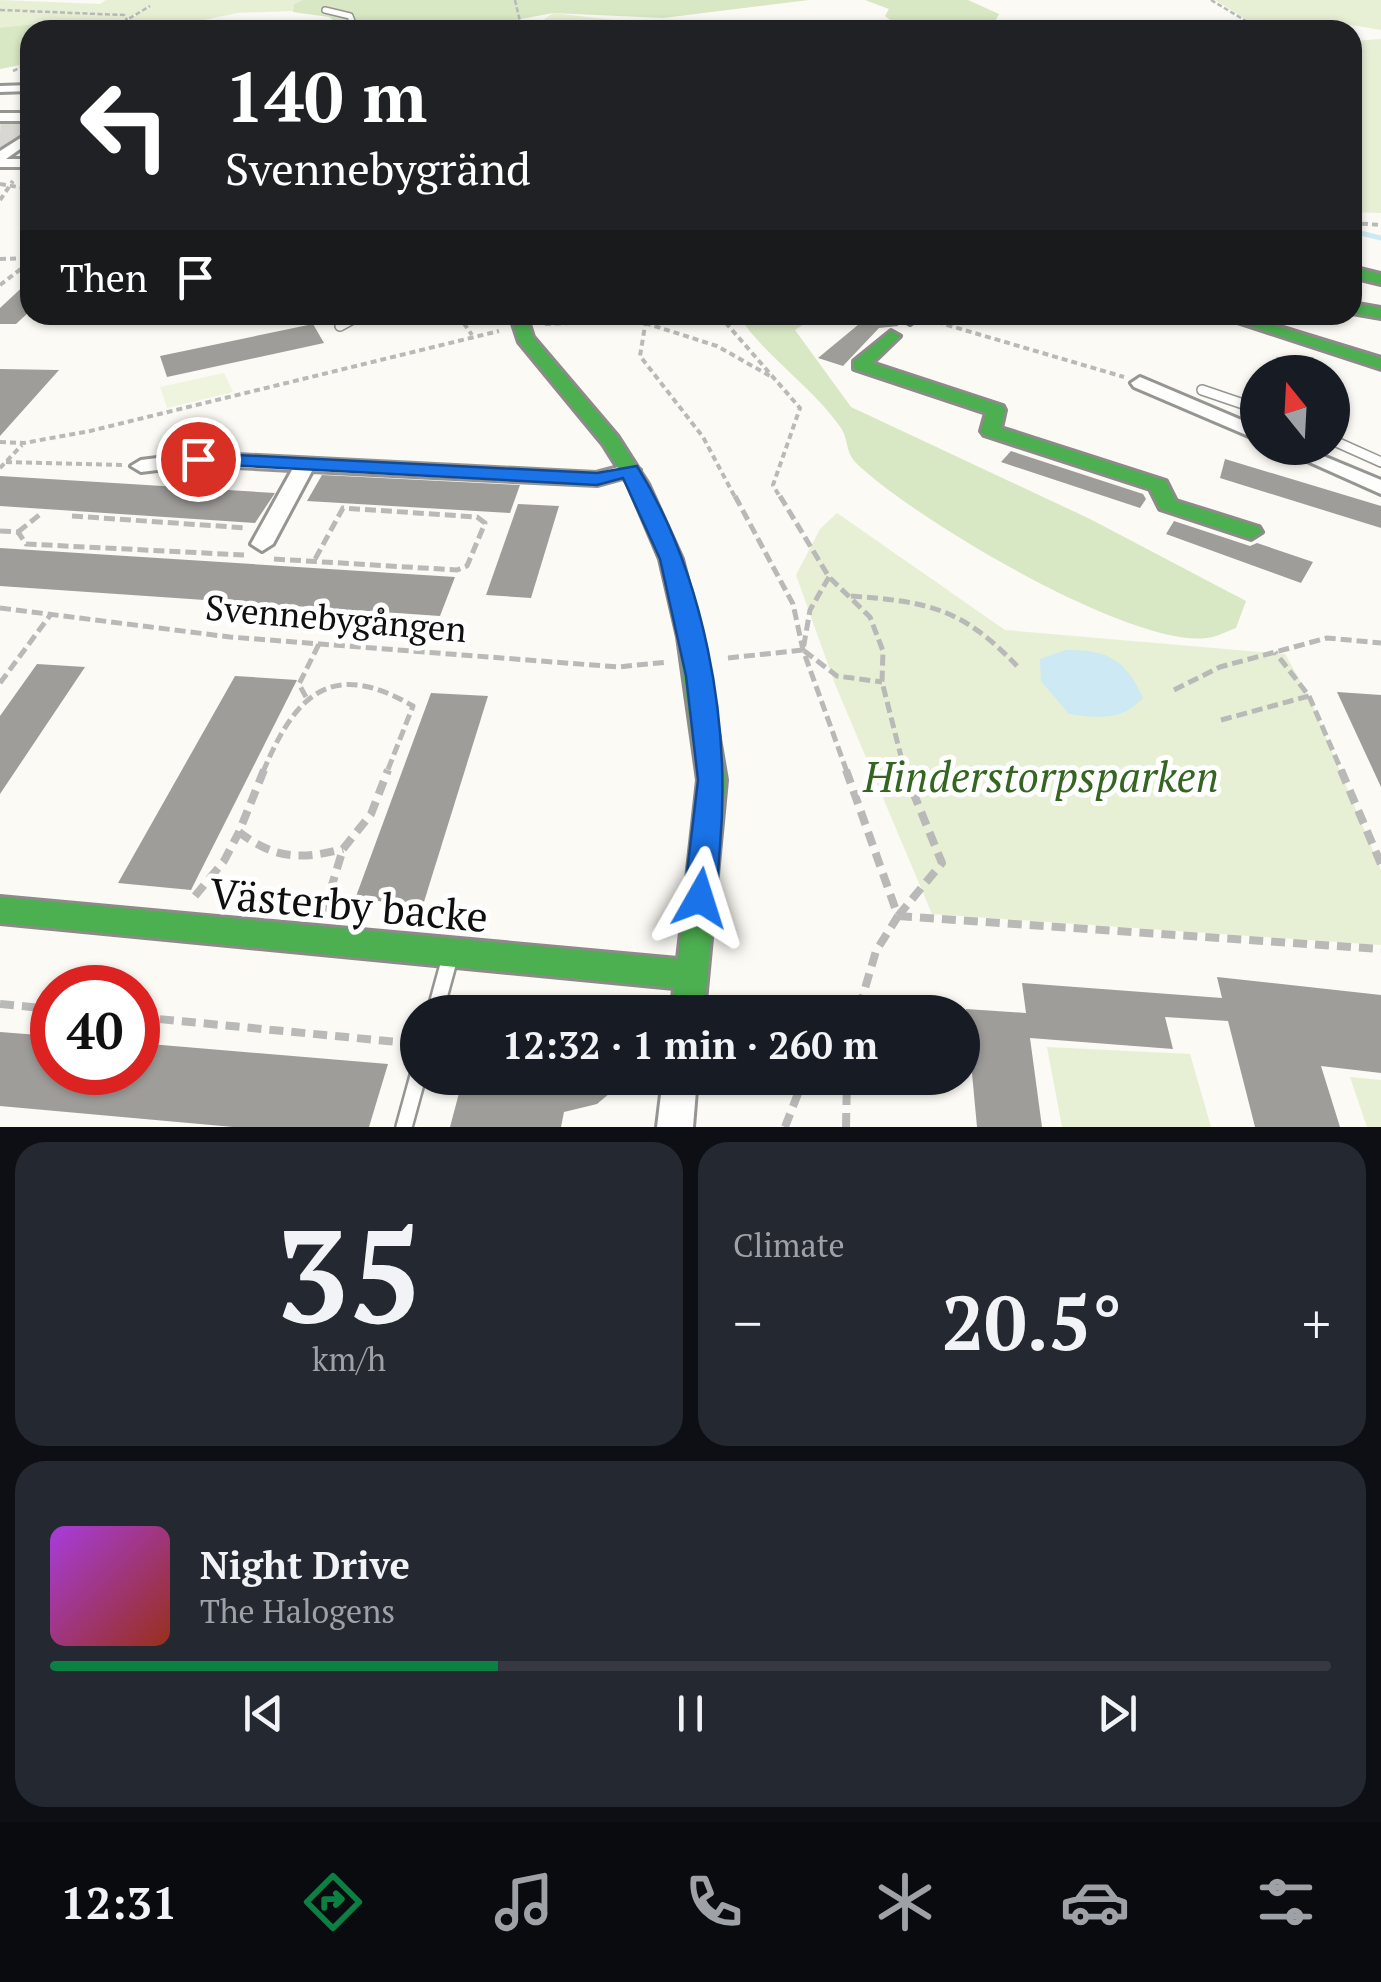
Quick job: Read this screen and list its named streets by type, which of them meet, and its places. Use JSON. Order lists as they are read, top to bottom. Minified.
{"streets":{"main road":["Västerby backe"],"path":["Svennebygången"]},"parks":["Hinderstorpsparken"],"north":"top","page":{"turn":["140 m","Svennebygränd"],"then":"Then","limit":"40","trip":"12:32 · 1 min · 260 m","tile":[["35","km/h"],"Climate"],"heat":["−","20.5°","+"],"song":["Night Drive","The Halogens"],"tabs":"12:31"}}
